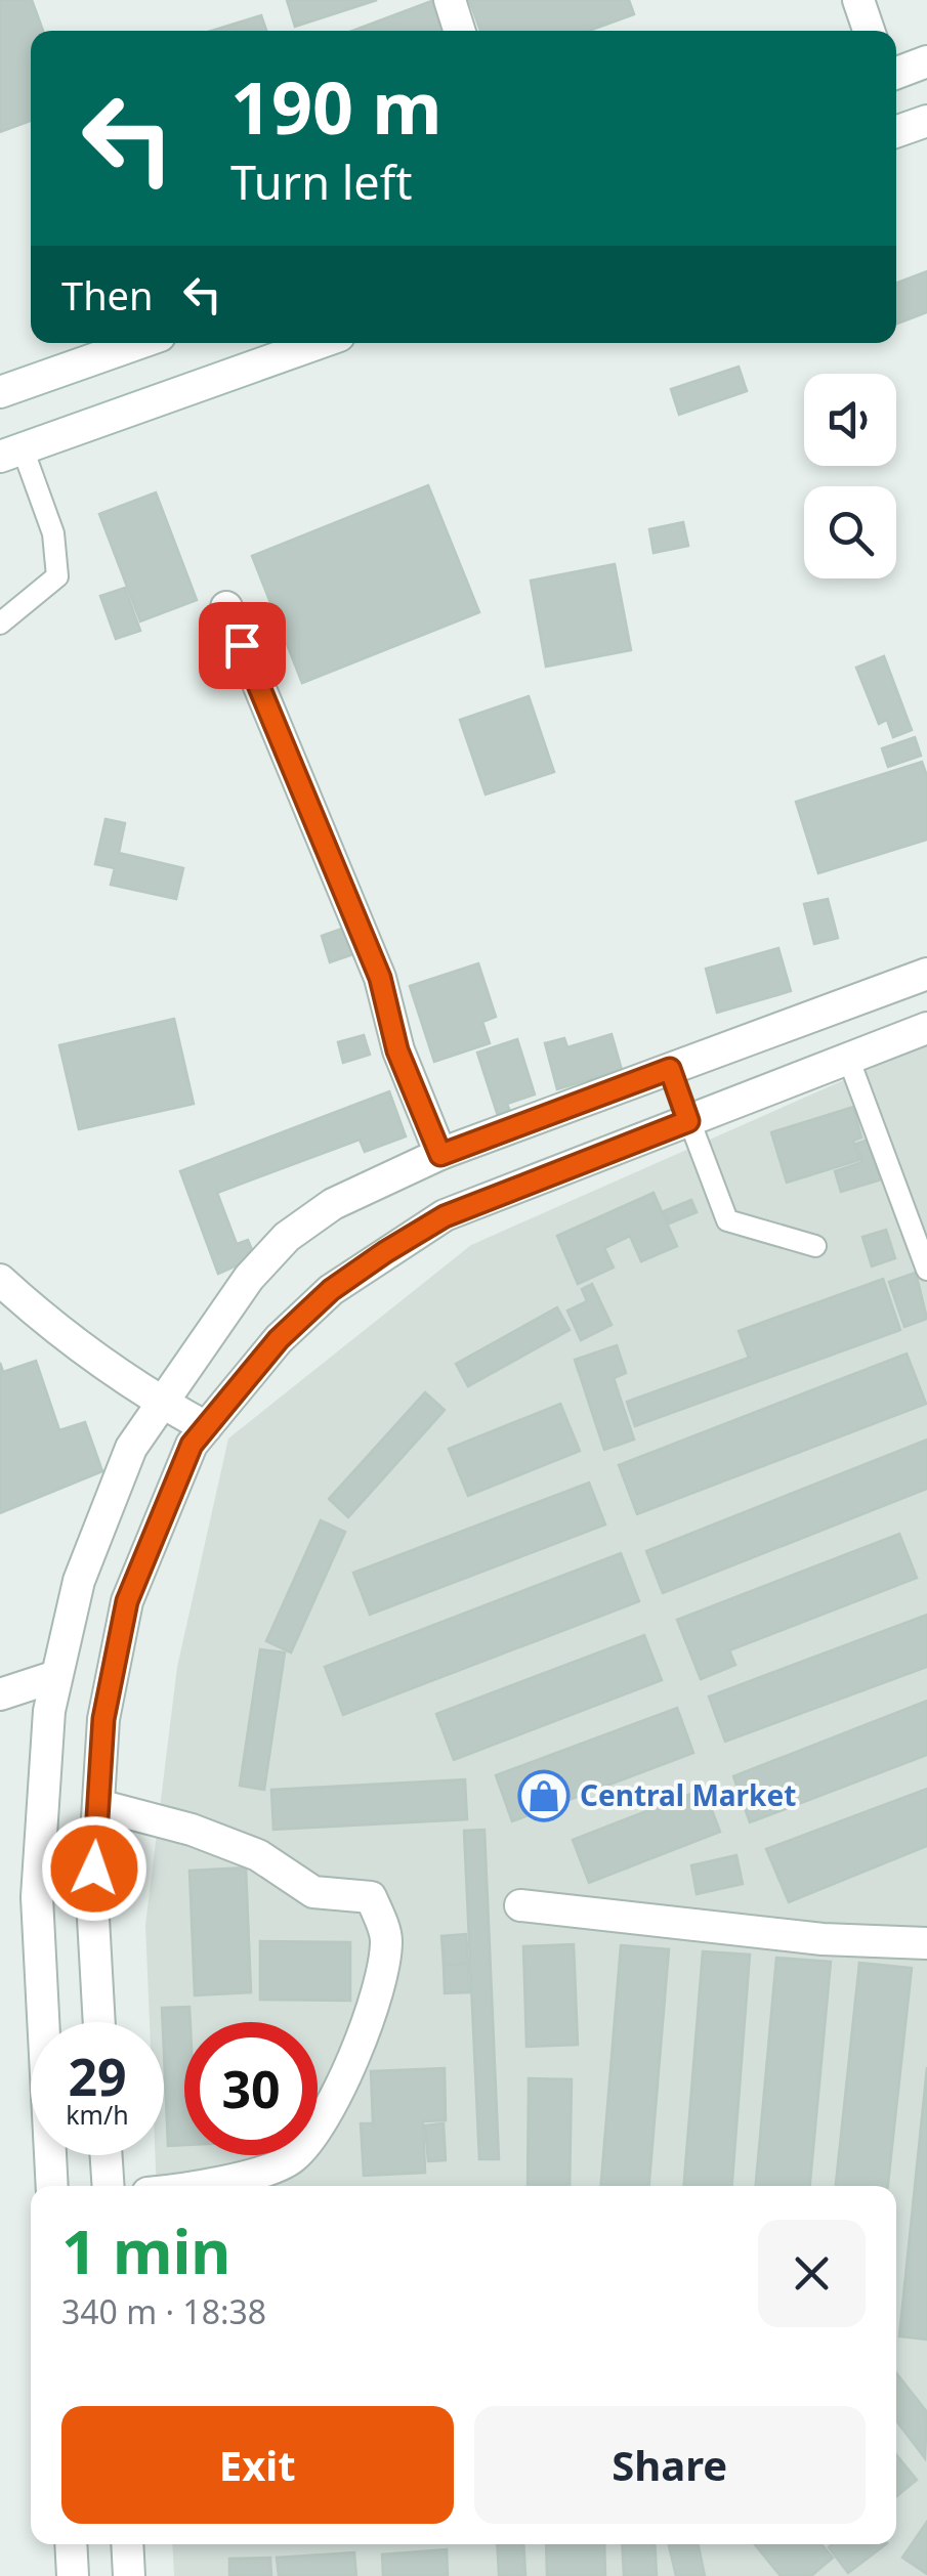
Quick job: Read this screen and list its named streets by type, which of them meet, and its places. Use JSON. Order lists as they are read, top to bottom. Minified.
{"places":{"shop":["Central Market"]},"page":{"turn":["190 m","Turn left"],"then":"Then","speed":"29 km/h","limit":"30","heading":["1 min","340 m · 18:38"],"buttons":["Exit","Share"]}}
